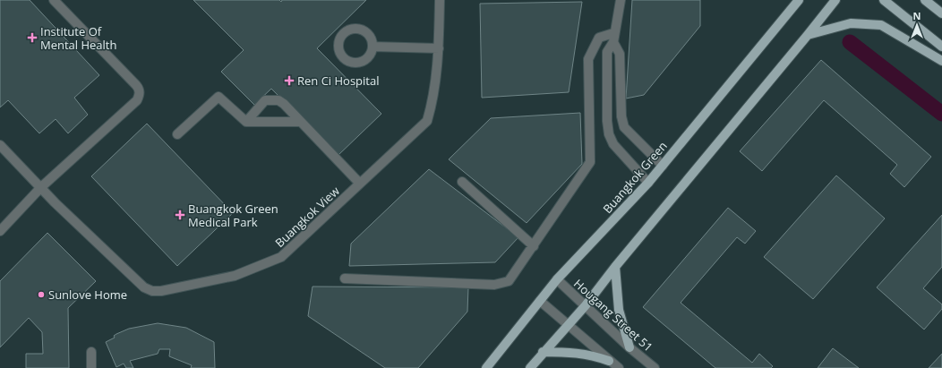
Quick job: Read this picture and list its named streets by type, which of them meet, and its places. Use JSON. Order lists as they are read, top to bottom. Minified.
{"streets":{"main road":["Buangkok Green"],"street":["Buangkok View","Hougang Street 51"]},"crossings":[["Buangkok Green","Hougang Street 51"]],"places":{"health":["Institute Of Mental Health","Ren Ci Hospital","Buangkok Green Medical Park"],"other":["Sunlove Home"]},"north":"top"}
